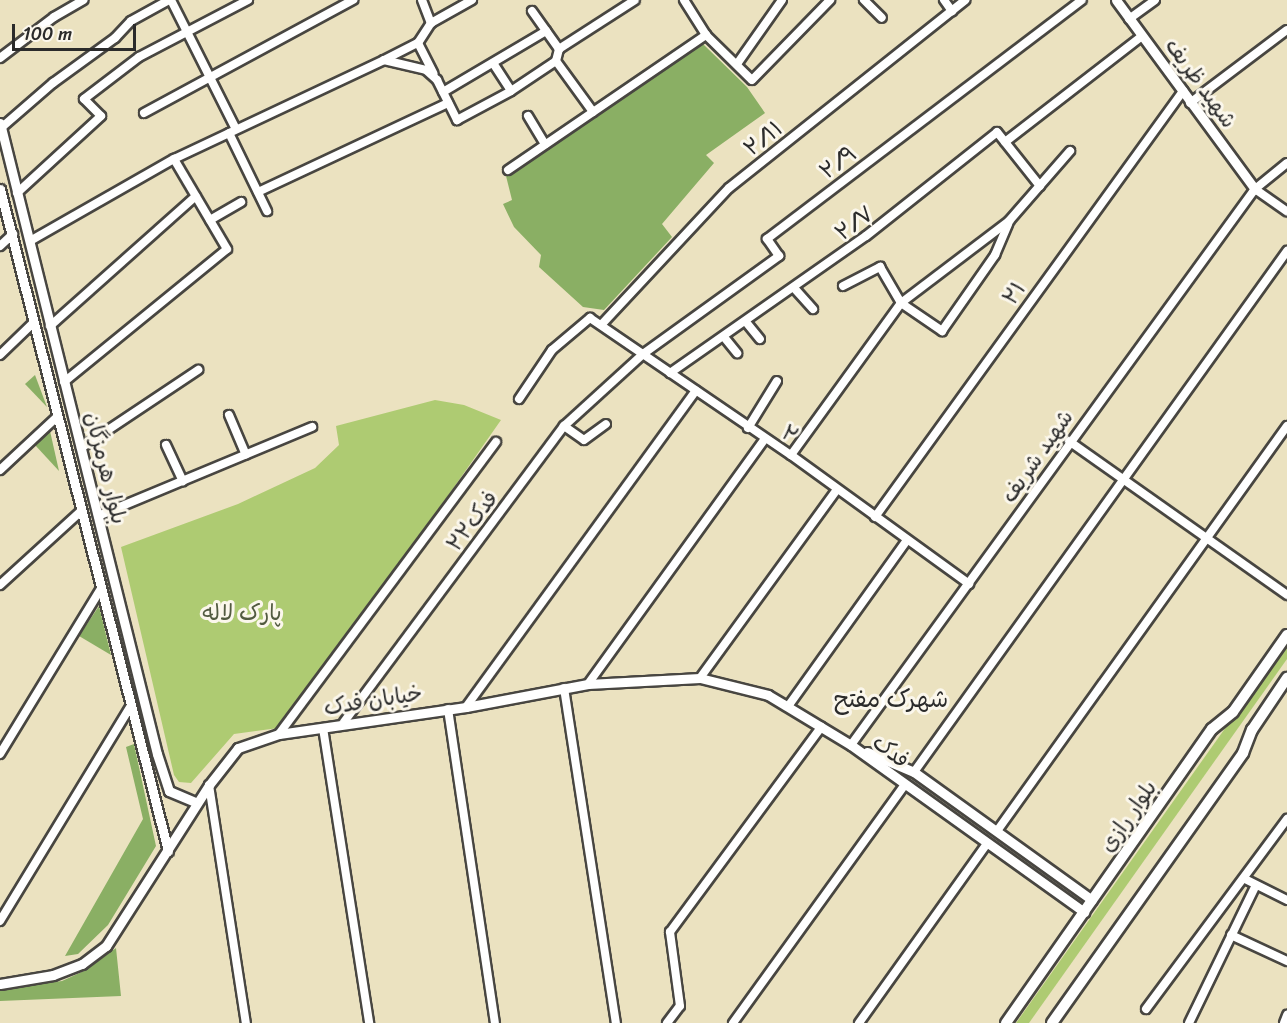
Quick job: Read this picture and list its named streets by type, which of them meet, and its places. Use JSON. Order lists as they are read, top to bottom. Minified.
{"streets":{"main road":["بلوار رازی"],"street":["شهید ظریف","۲/۱۱","۲/۹","۲/۷","۲۱","۲","شهید شریف","بلوار هرمزگان","فدک۲۲","خیابان فدک","فدک"]},"crossings":[["شهید ظریف","۲۱"],["شهید ظریف","شهید شریف"],["۲/۱۱","۲"],["۲/۹","۲"],["۲/۹","فدک۲۲"],["۲/۷","۲"],["۲۱","۲"],["۲","شهید شریف"],["۲","فدک۲۲"],["شهید شریف","خیابان فدک"],["شهید شریف","فدک"],["بلوار هرمزگان","خیابان فدک"],["فدک۲۲","خیابان فدک"],["خیابان فدک","فدک"],["فدک","بلوار رازی"]],"districts":["شهرک مفتح"],"parks":["پارک لاله"],"scale_bar":"100 m"}
